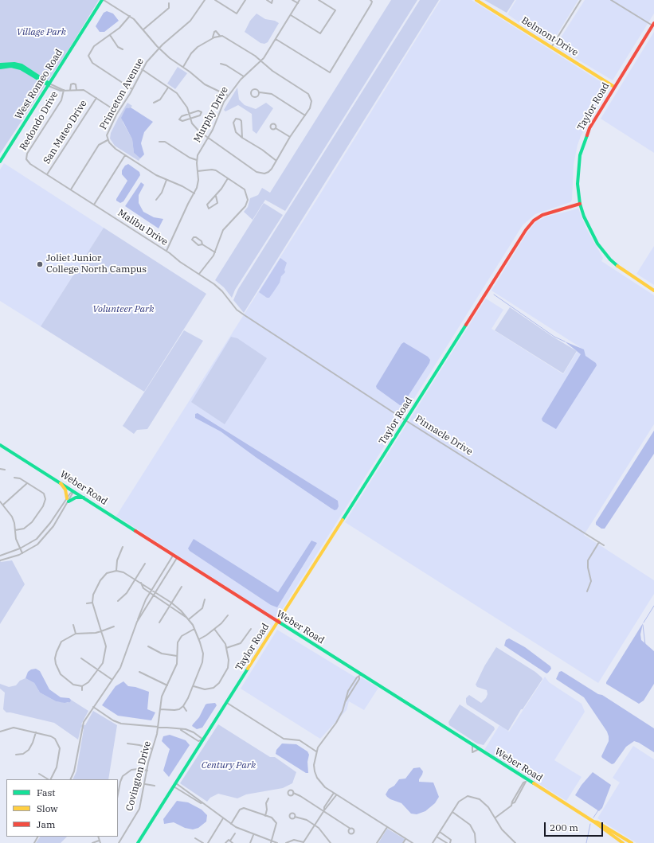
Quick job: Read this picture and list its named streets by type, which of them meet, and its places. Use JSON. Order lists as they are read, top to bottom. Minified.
{"streets":{"main road":["Belmont Drive","West Romeo Road","Taylor Road","Weber Road"],"street":["Princeton Avenue","Murphy Drive","Redondo Drive","San Mateo Drive","Malibu Drive","Pinnacle Drive","Covington Drive"]},"crossings":[["Belmont Drive","Taylor Road"],["Taylor Road","Pinnacle Drive"],["Taylor Road","Weber Road"],["Murphy Drive","Malibu Drive"],["Redondo Drive","Malibu Drive"],["San Mateo Drive","Malibu Drive"],["Malibu Drive","Pinnacle Drive"]],"parks":["Village Park","Volunteer Park","Century Park"],"places":["Joliet Junior College North Campus"],"legend":["Fast","Slow","Jam"],"scale_bar":"200 m"}
